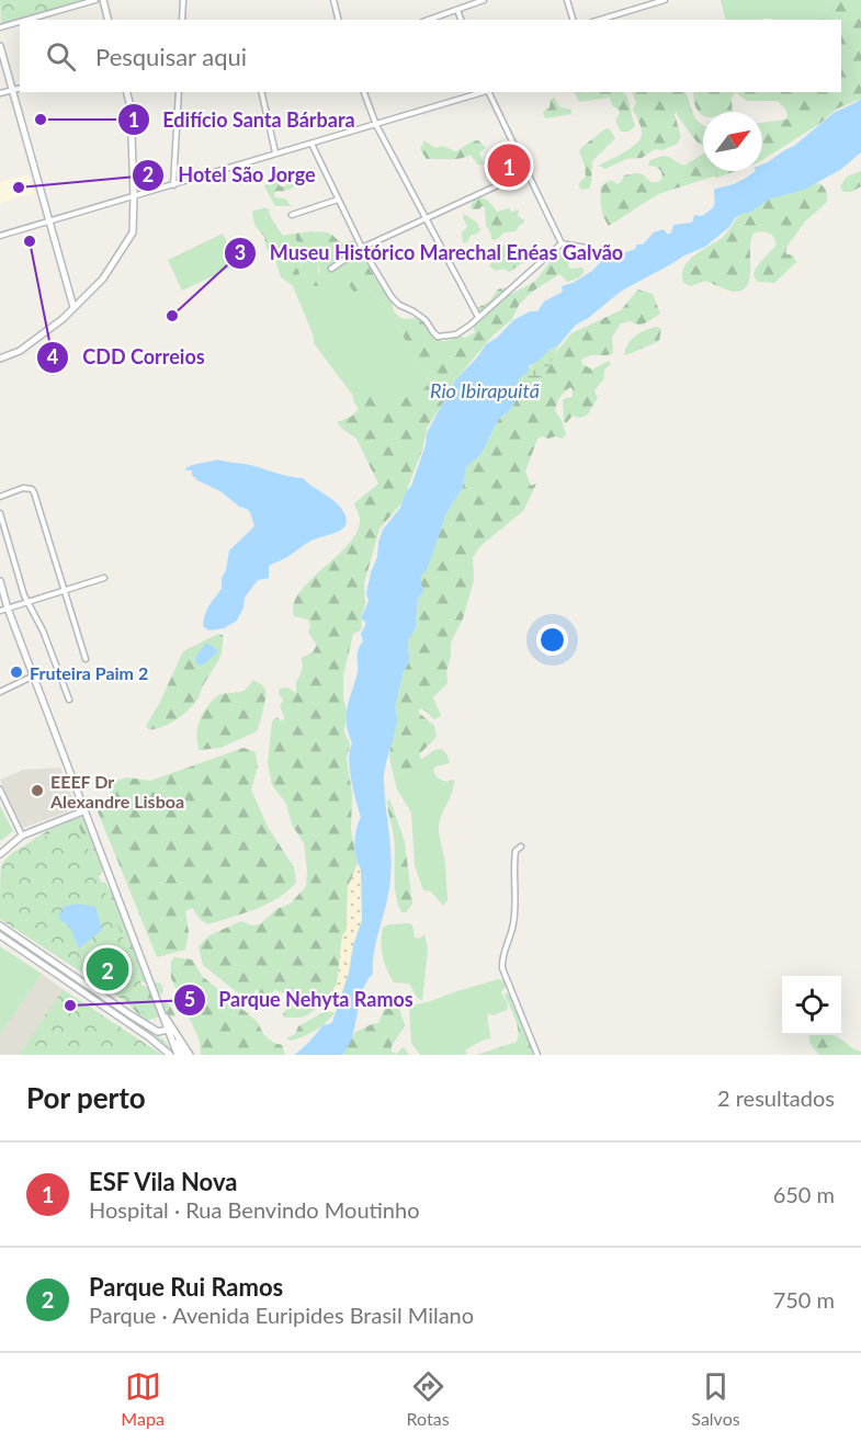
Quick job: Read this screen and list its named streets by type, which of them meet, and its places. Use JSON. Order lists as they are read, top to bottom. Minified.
{"water":["Rio Ibirapuitã"],"places":["Edifício Santa Bárbara","Hotel São Jorge","CDD Correios","Museu Histórico Marechal Enéas Galvão","Fruteira Paim 2","EEEF Dr Alexandre Lisboa","Parque Nehyta Ramos"],"north":"top right","page":{"search":"Pesquisar aqui","pins":["1","2"],"heading":["Por perto","2 resultados"],"list":[{"mark":"1","name":"ESF Vila Nova","note":"Hospital · Rua Benvindo Moutinho","value":"650 m"},{"mark":"2","name":"Parque Rui Ramos","note":"Parque · Avenida Euripides Brasil Milano","value":"750 m"}],"nav":["Mapa","Rotas","Salvos"]}}
